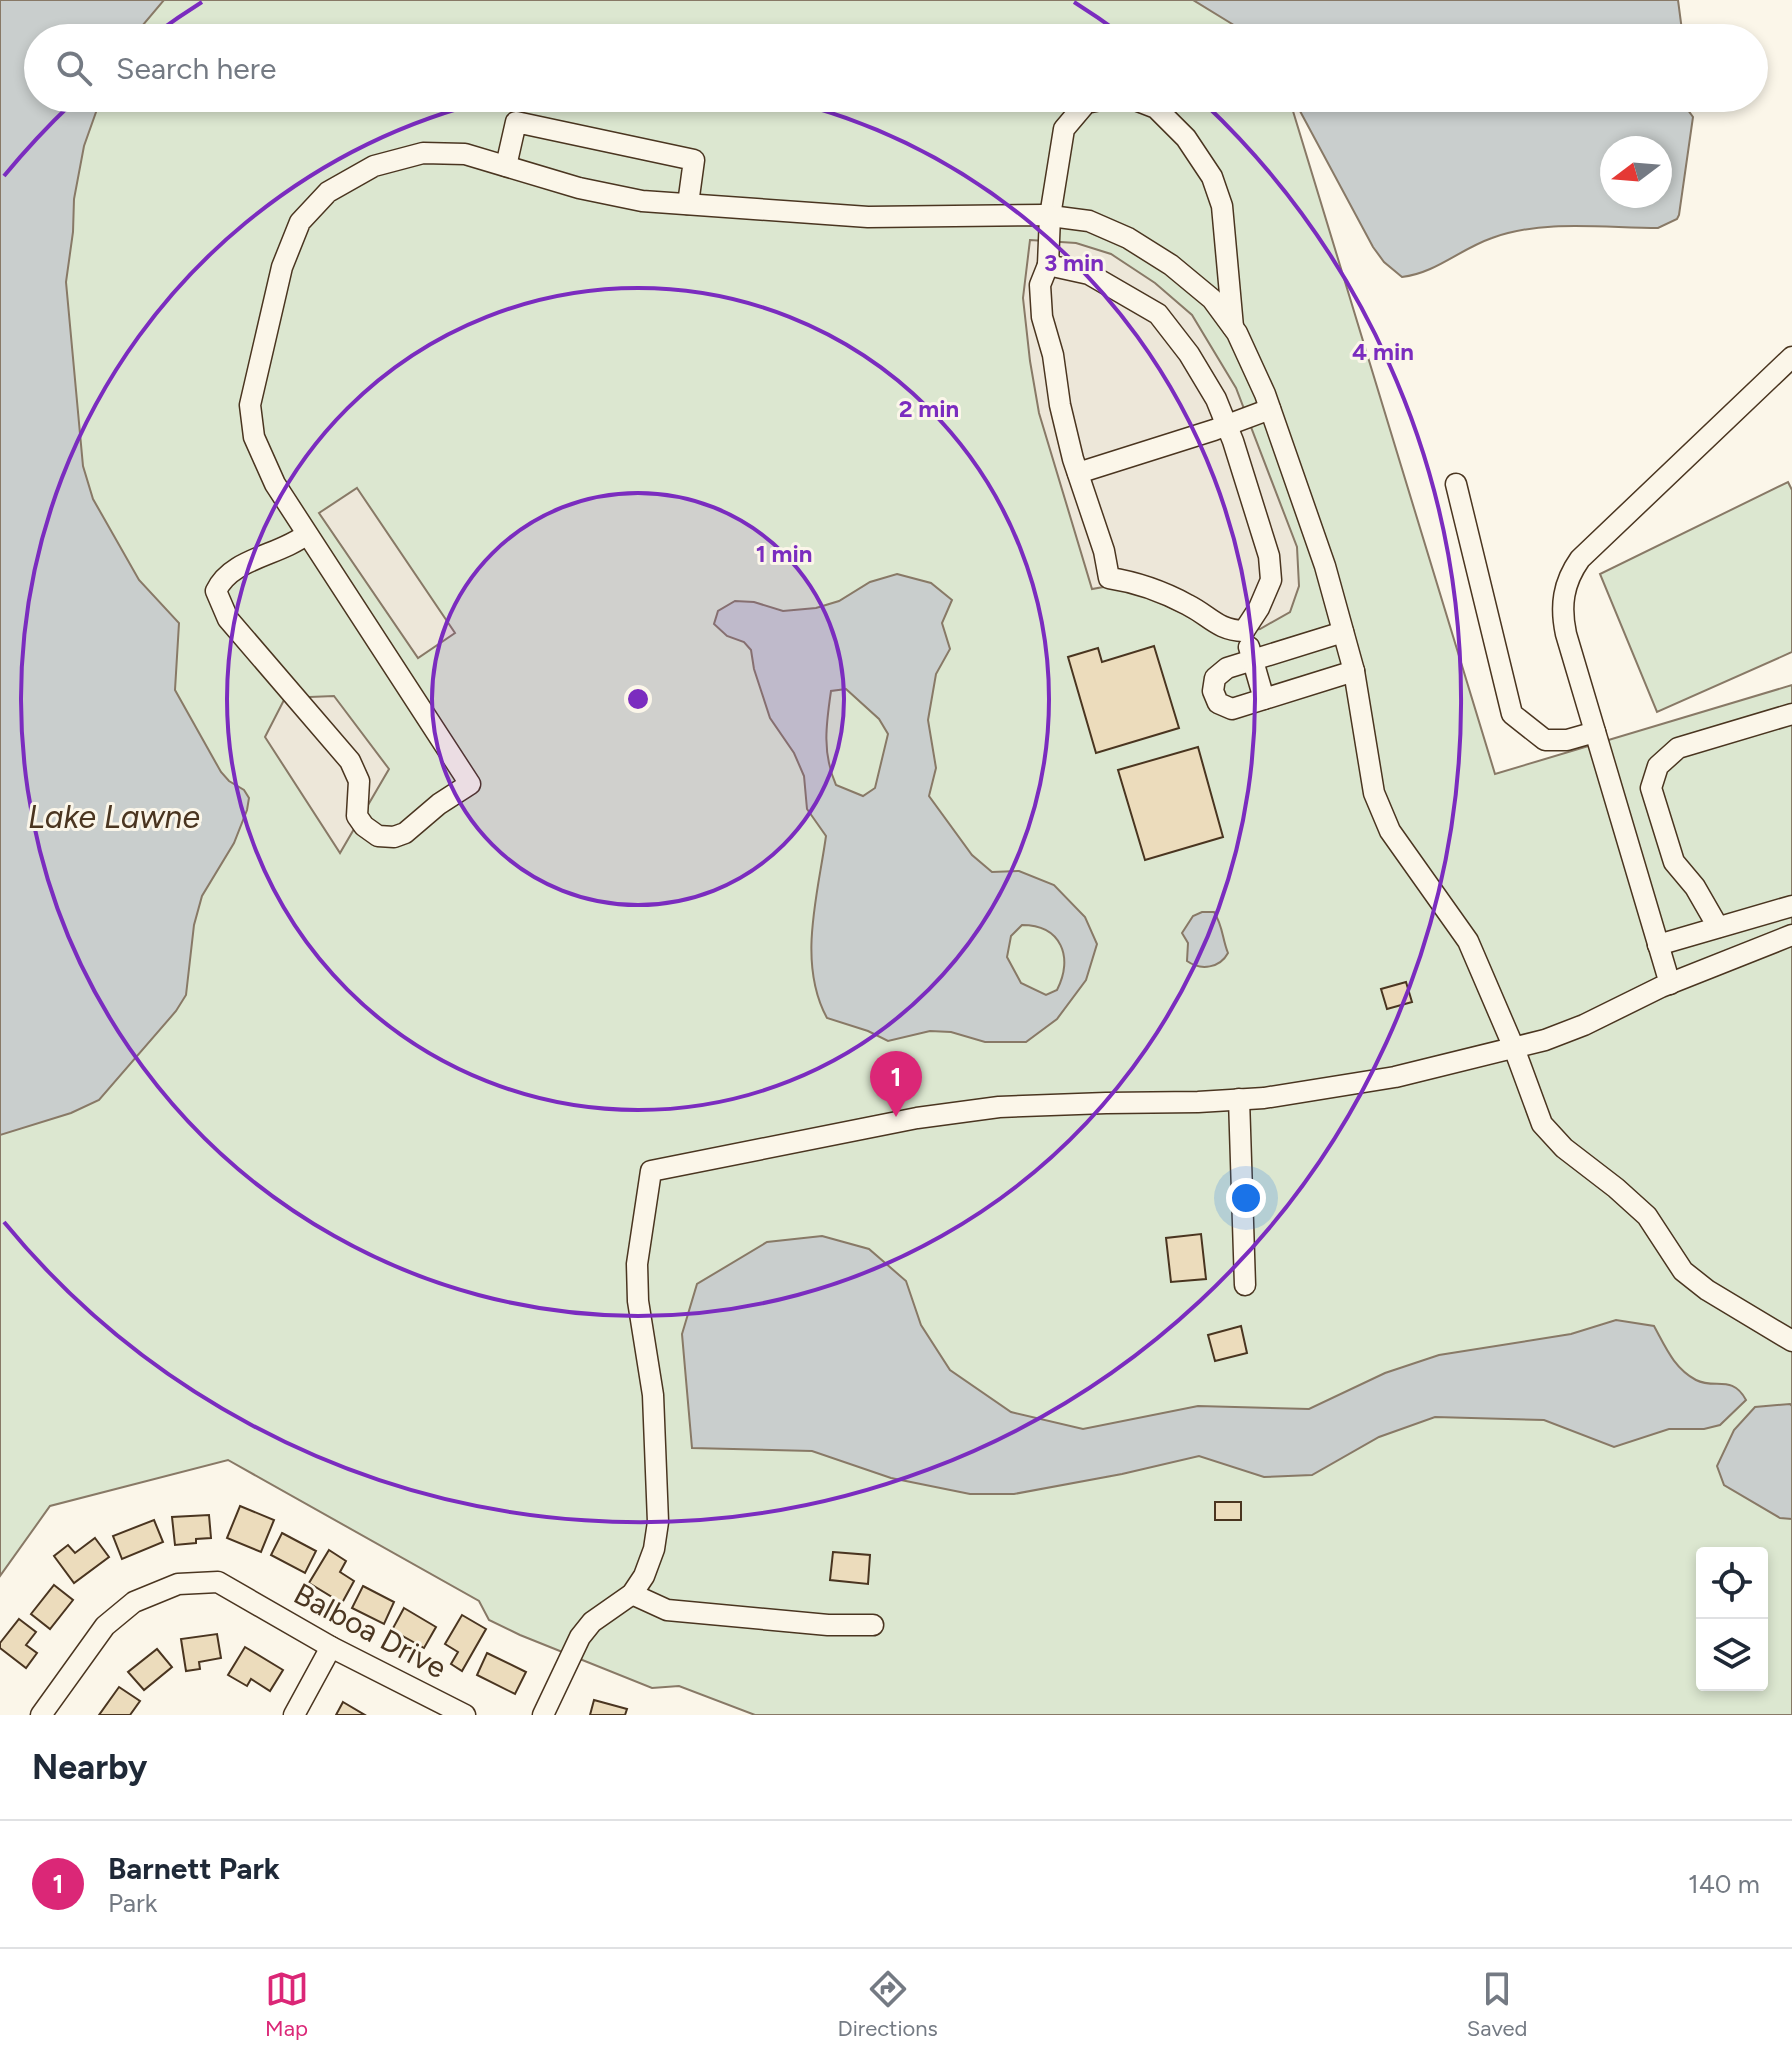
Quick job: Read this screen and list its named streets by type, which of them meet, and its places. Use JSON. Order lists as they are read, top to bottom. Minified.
{"streets":{"street":["Balboa Drive"]},"water":["Lake Lawne"],"north":"left","page":{"search":"Search here","pins":"1","heading":"Nearby","list":[{"mark":"1","name":"Barnett Park","note":"Park","value":"140 m"}],"nav":["Map","Directions","Saved"]},"rings":["3 min","4 min","2 min","1 min"]}
